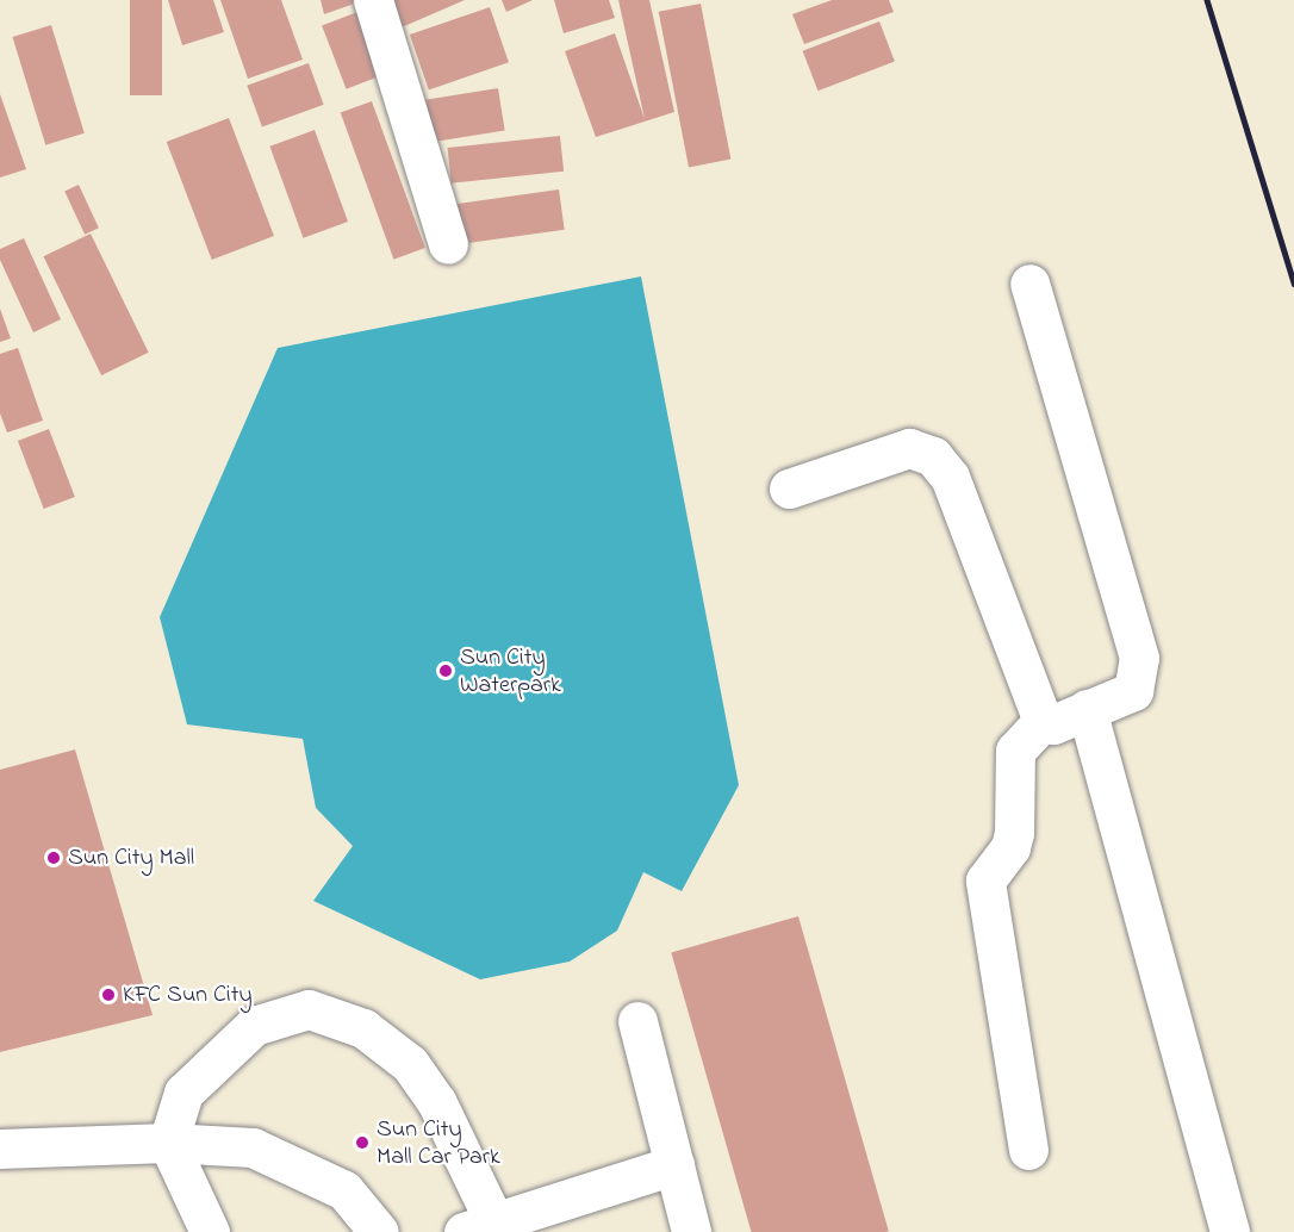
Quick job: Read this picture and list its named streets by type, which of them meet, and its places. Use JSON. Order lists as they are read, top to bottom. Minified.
{"places":["Sun City Waterpark","Sun City Mall","KFC Sun City","Sun City Mall Car Park"]}
